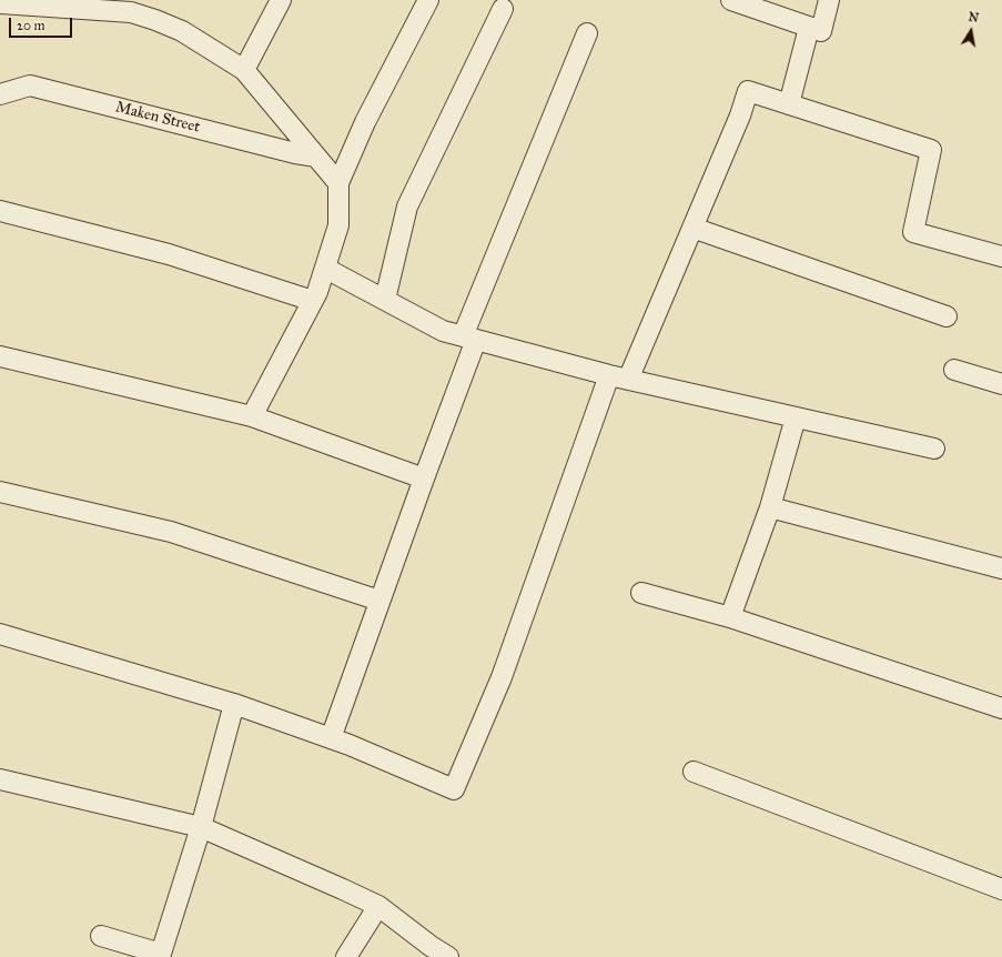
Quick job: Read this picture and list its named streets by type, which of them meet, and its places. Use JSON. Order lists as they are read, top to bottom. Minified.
{"streets":{"street":["Maken Street"]},"scale_bar":"20 m","north":"top"}
